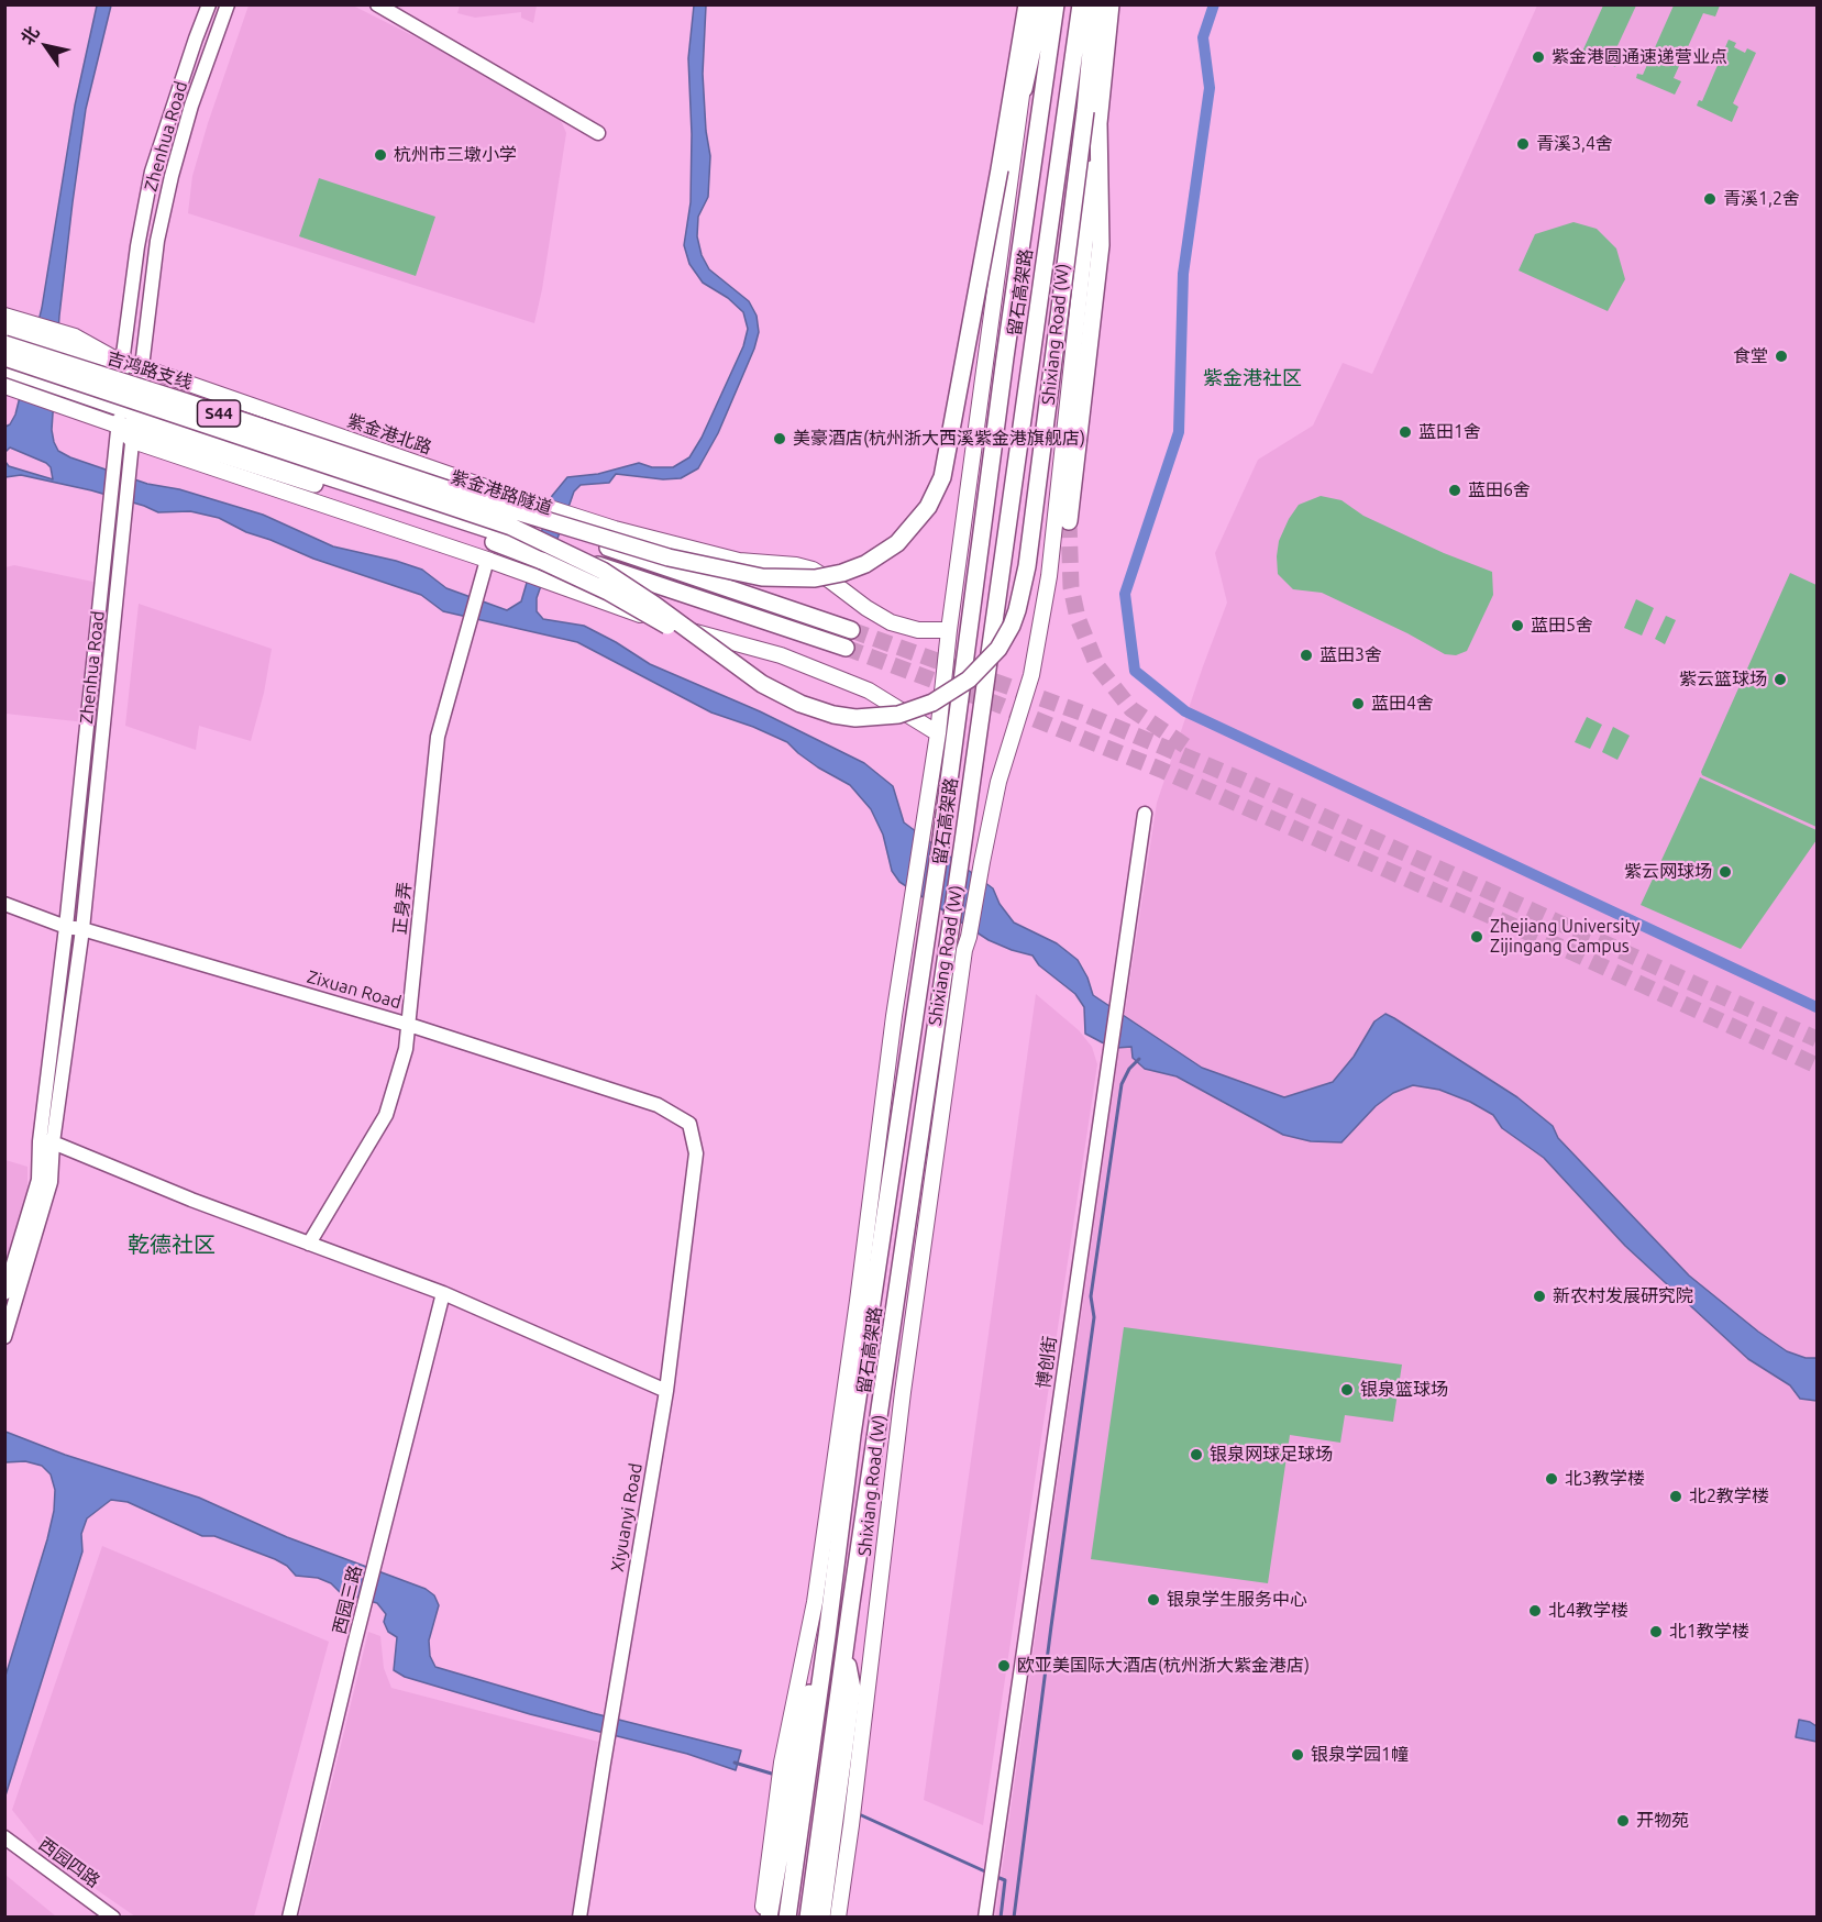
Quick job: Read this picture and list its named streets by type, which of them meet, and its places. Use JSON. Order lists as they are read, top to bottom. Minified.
{"streets":{"highway":["留石高架路","Shixiang Road (W)","吉鸿路支线","S44","紫金港路隧道"],"main road":["紫金港北路"],"street":["Zhenhua Road","正身弄","Zixuan Road","博创街","Xiyuanyi Road","西园三路","西园四路"]},"crossings":[["Zhenhua Road","紫金港北路"],["Zhenhua Road","紫金港路隧道"],["Zhenhua Road","Zixuan Road"],["留石高架路","Shixiang Road (W)"],["Shixiang Road (W)","紫金港北路"],["正身弄","Zixuan Road"],["Zixuan Road","Xiyuanyi Road"]],"districts":["紫金港社区","乾德社区"],"places":["紫金港圆通速递营业点","青溪3,4舍","杭州市三墩小学","青溪1,2舍","食堂","蓝田1舍","美豪酒店(杭州浙大西溪紫金港旗舰店)","蓝田6舍","蓝田5舍","蓝田3舍","紫云篮球场","蓝田4舍","紫云网球场","Zhejiang University Zijingang Campus","新农村发展研究院","银泉篮球场","银泉网球足球场","北3教学楼","北2教学楼","银泉学生服务中心","北4教学楼","北1教学楼","欧亚美国际大酒店(杭州浙大紫金港店)","银泉学园1幢","开物苑"],"north":"top left"}
